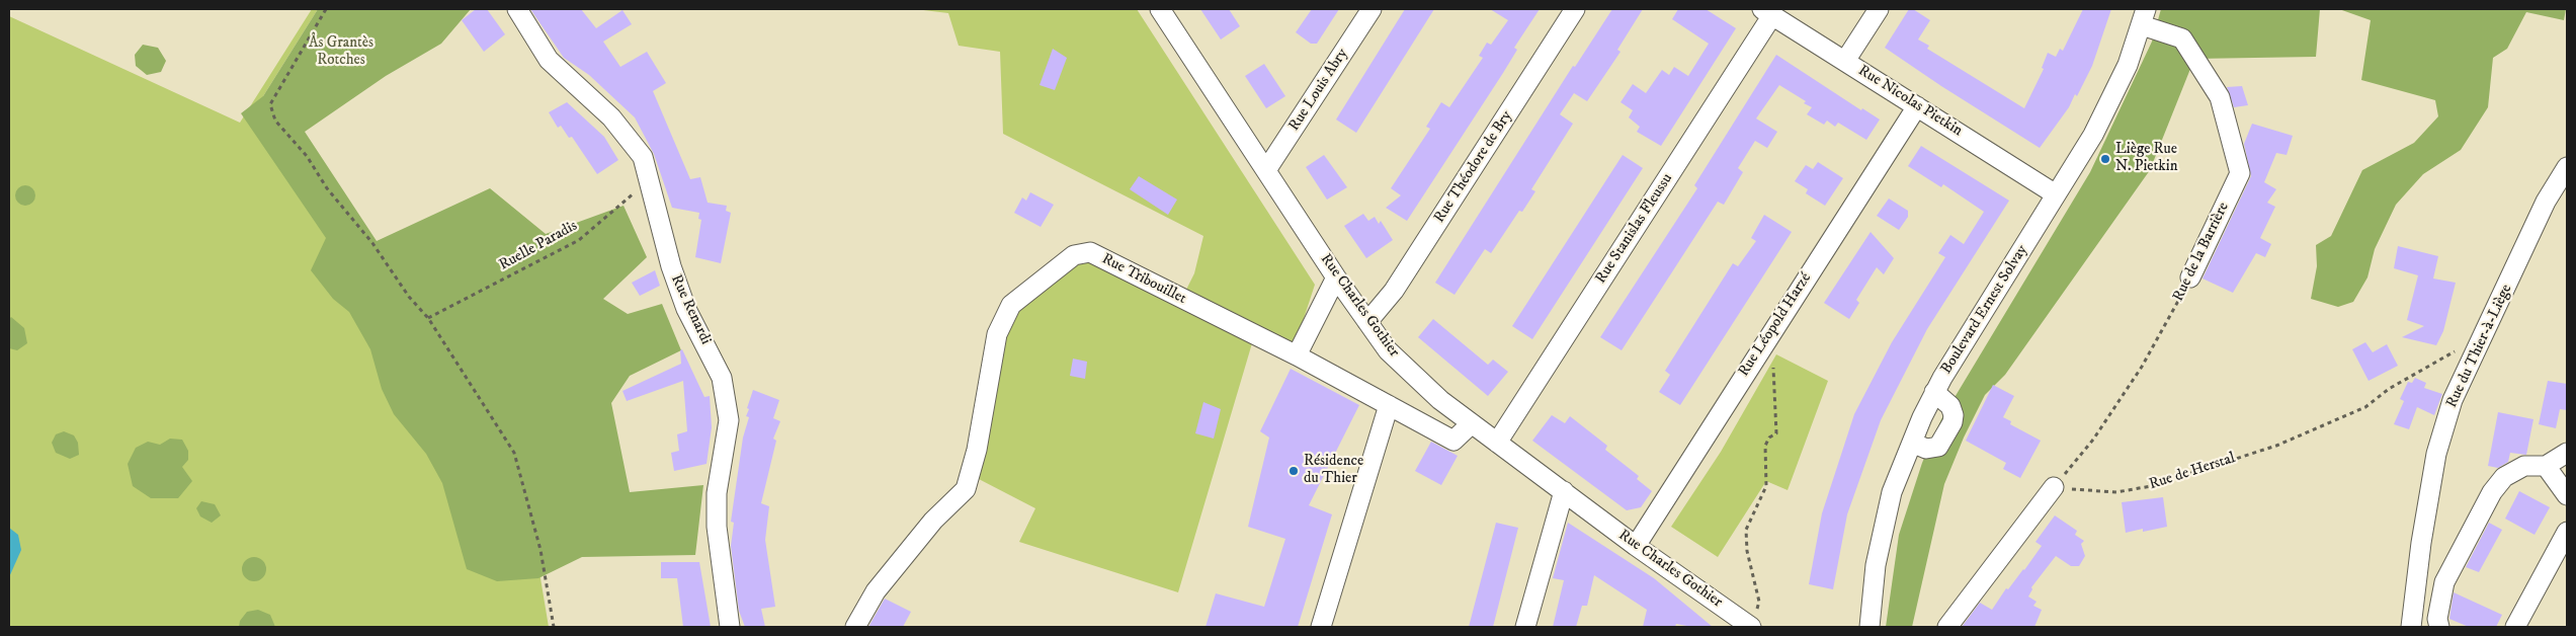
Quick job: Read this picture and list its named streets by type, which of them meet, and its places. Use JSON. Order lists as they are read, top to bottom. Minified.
{"streets":{"street":["Rue Louis Abry","Rue Nicolas Pietkin","Rue Théodore de Bry","Rue Stanislas Fleussu","Rue de la Barrière","Rue Tribouillet","Rue Charles Gothier","Rue Renardi","Boulevard Ernest Solvay","Rue Léopold Harzé","Rue du Thier-à-Liège"],"path":["Ruelle Paradis","Rue de Herstal"]},"crossings":[["Rue Louis Abry","Rue Charles Gothier"],["Rue Nicolas Pietkin","Rue Stanislas Fleussu"],["Rue Nicolas Pietkin","Boulevard Ernest Solvay"],["Rue Nicolas Pietkin","Rue Léopold Harzé"],["Rue Théodore de Bry","Rue Charles Gothier"],["Rue Stanislas Fleussu","Rue Charles Gothier"],["Ruelle Paradis","Rue Renardi"],["Rue de la Barrière","Boulevard Ernest Solvay"],["Rue de la Barrière","Rue de Herstal"],["Rue Tribouillet","Rue Charles Gothier"],["Rue Charles Gothier","Rue Léopold Harzé"],["Rue du Thier-à-Liège","Rue de Herstal"]],"parks":["Ås Grantès Rotches"],"places":["Liège Rue N. Pietkin","Résidence du Thier"]}
